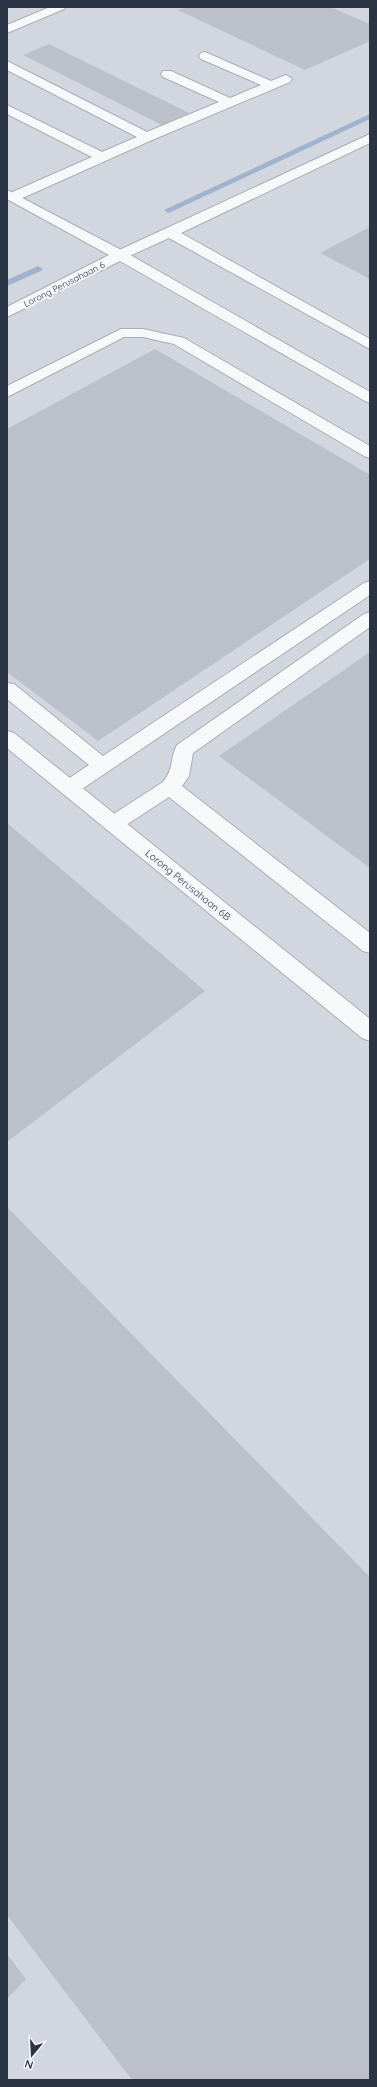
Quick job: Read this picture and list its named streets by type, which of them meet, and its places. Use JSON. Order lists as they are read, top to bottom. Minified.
{"streets":{"street":["Lorong Perusahaan 6","Lorong Perusahaan 6B"]},"north":"bottom"}
